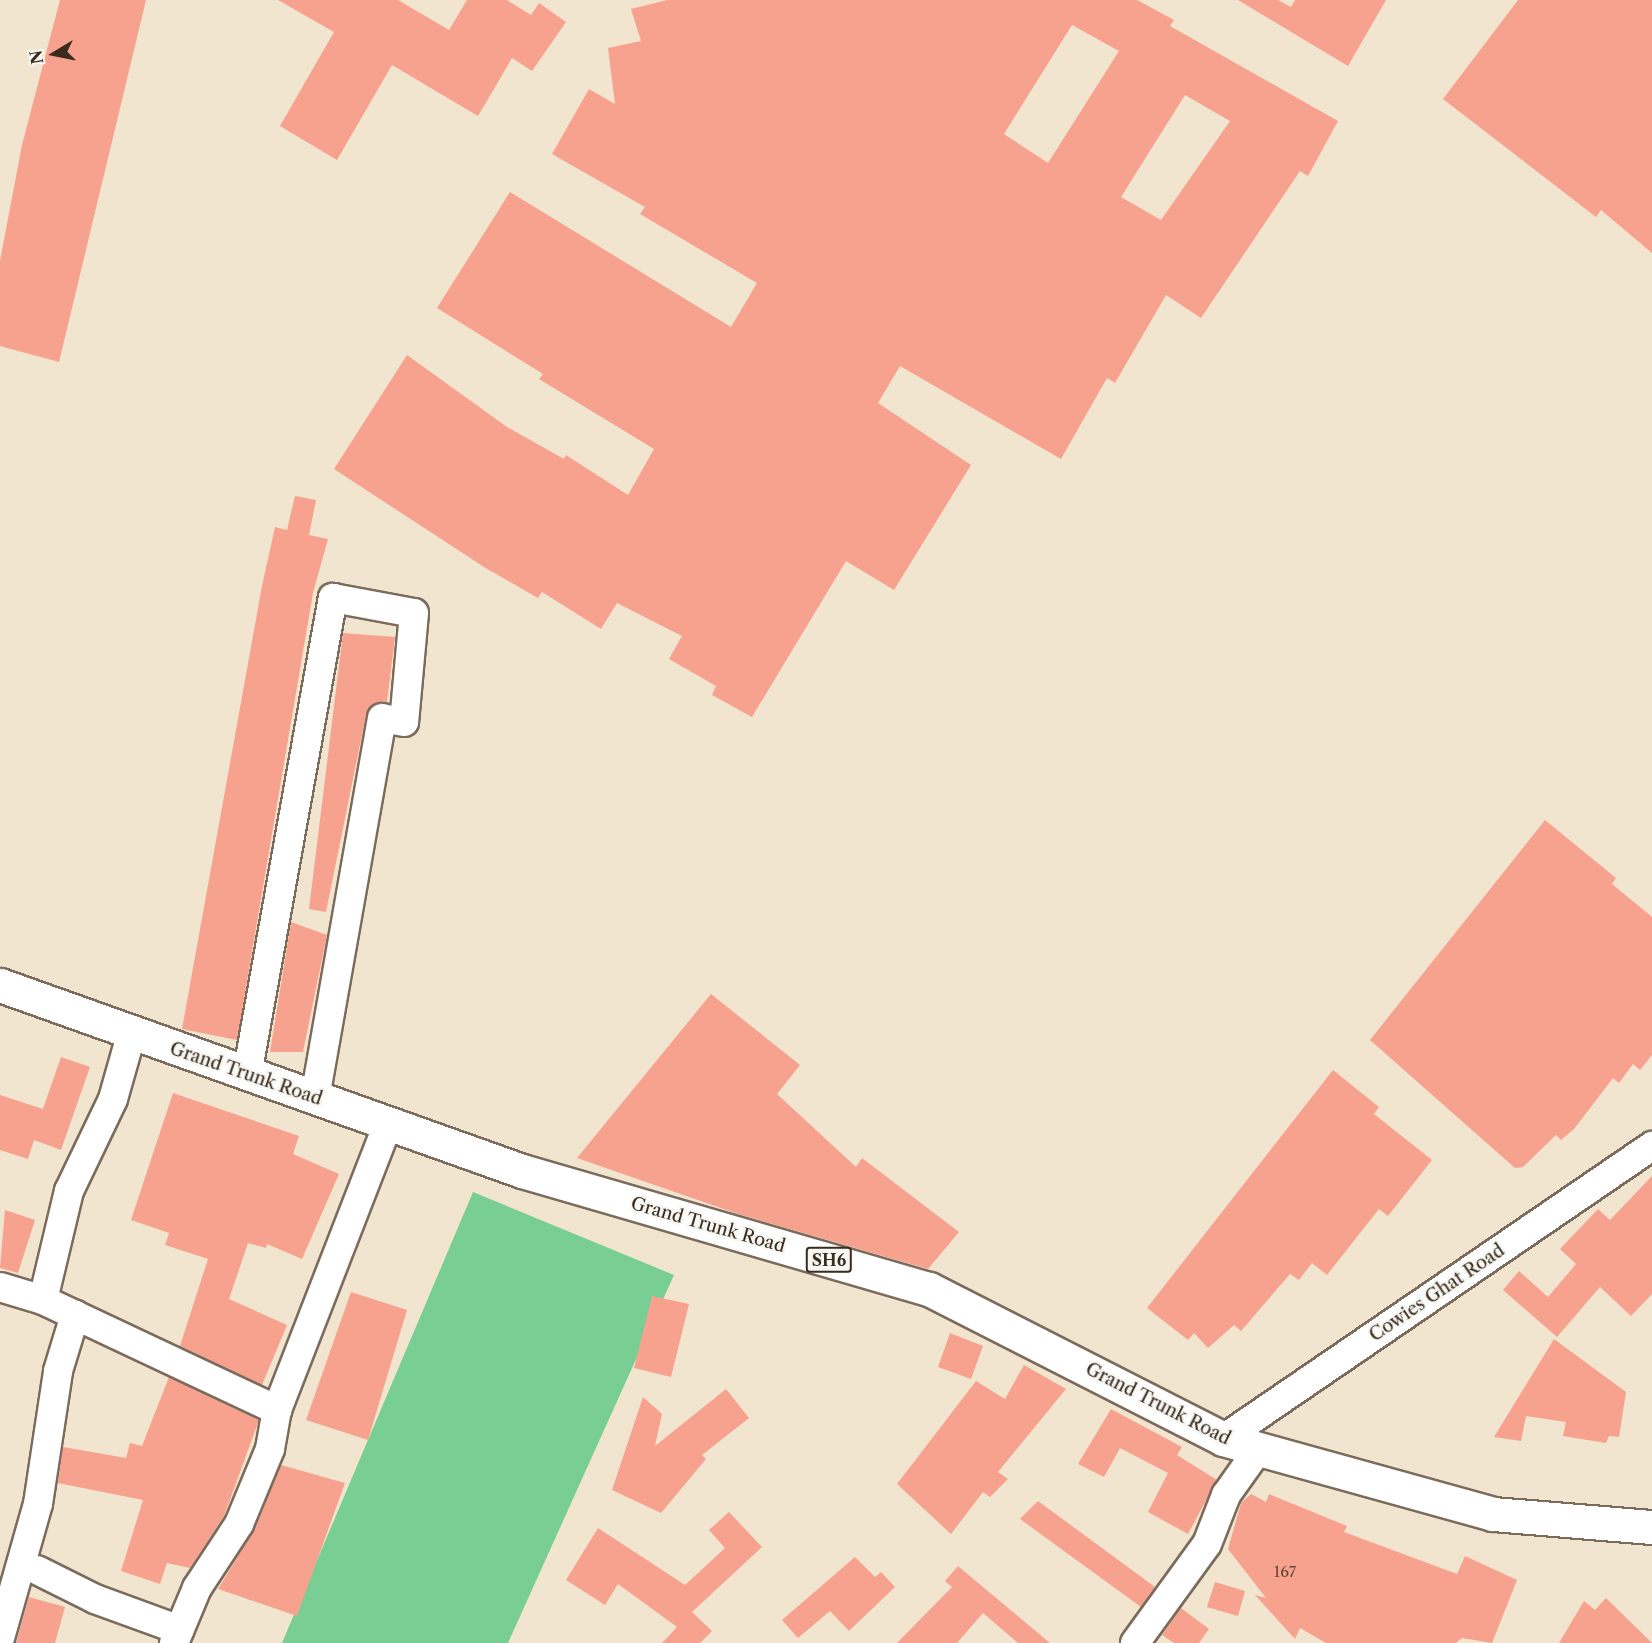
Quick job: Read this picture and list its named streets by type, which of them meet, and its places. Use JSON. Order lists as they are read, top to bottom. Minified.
{"streets":{"main road":["Grand Trunk Road","SH6"],"street":["Cowies Ghat Road"]},"crossings":[["Grand Trunk Road","Cowies Ghat Road"]],"house_numbers":["167"],"north":"left"}
